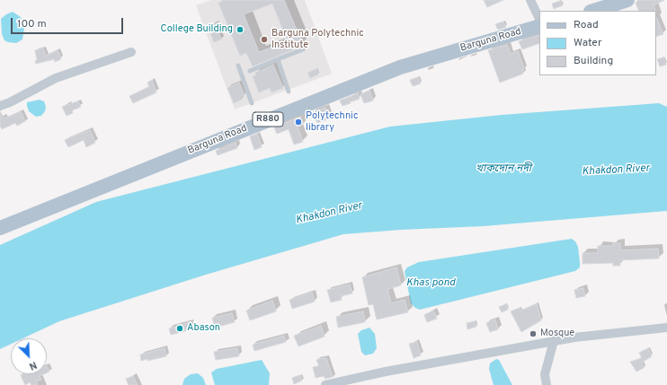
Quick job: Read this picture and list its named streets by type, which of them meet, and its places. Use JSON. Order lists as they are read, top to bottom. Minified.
{"streets":{"main road":["Barguna Road","R880"]},"water":["খাকদোন নদী","Khakdon River","Khas pond"],"places":["College Building","Barguna Polytechnic Institute","Polytechnic library","Abason","Mosque"],"legend":["Road","Water","Building"],"scale_bar":"100 m","north":"bottom right"}
